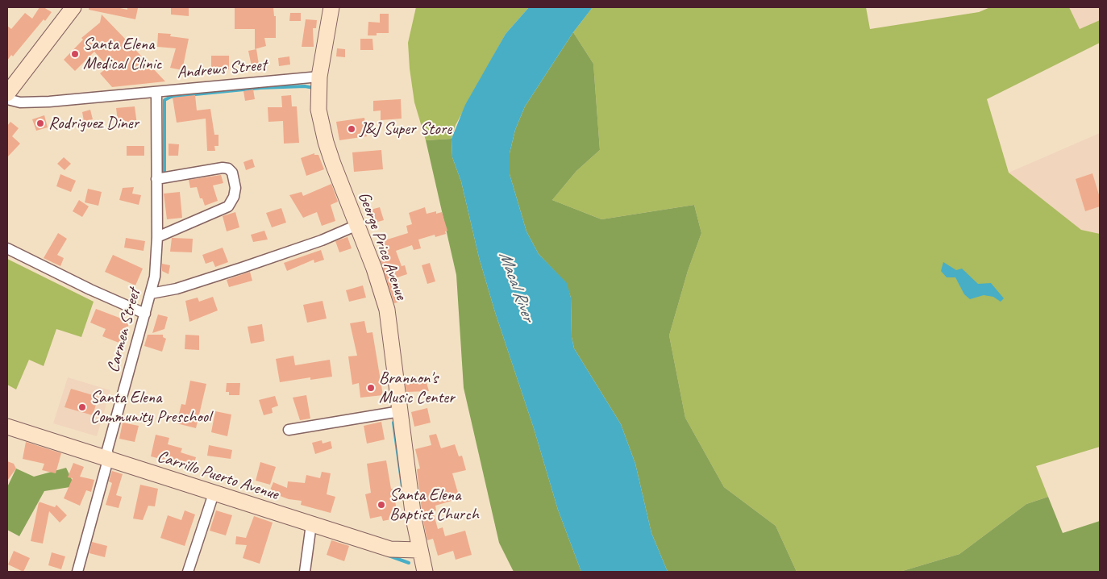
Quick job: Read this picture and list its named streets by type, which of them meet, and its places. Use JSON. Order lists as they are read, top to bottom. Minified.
{"streets":{"main road":["George Price Avenue","Carrillo Puerto Avenue"],"street":["Andrews Street","Carmen Street"]},"crossings":[["Andrews Street","George Price Avenue"],["Andrews Street","Carmen Street"],["George Price Avenue","Carrillo Puerto Avenue"],["Carmen Street","Carrillo Puerto Avenue"]],"water":["Macal River"],"places":["Santa Elena Medical Clinic","Rodriguez Diner","J&J Super Store","Brannon's Music Center","Santa Elena Community Preschool","Santa Elena Baptist Church"]}
